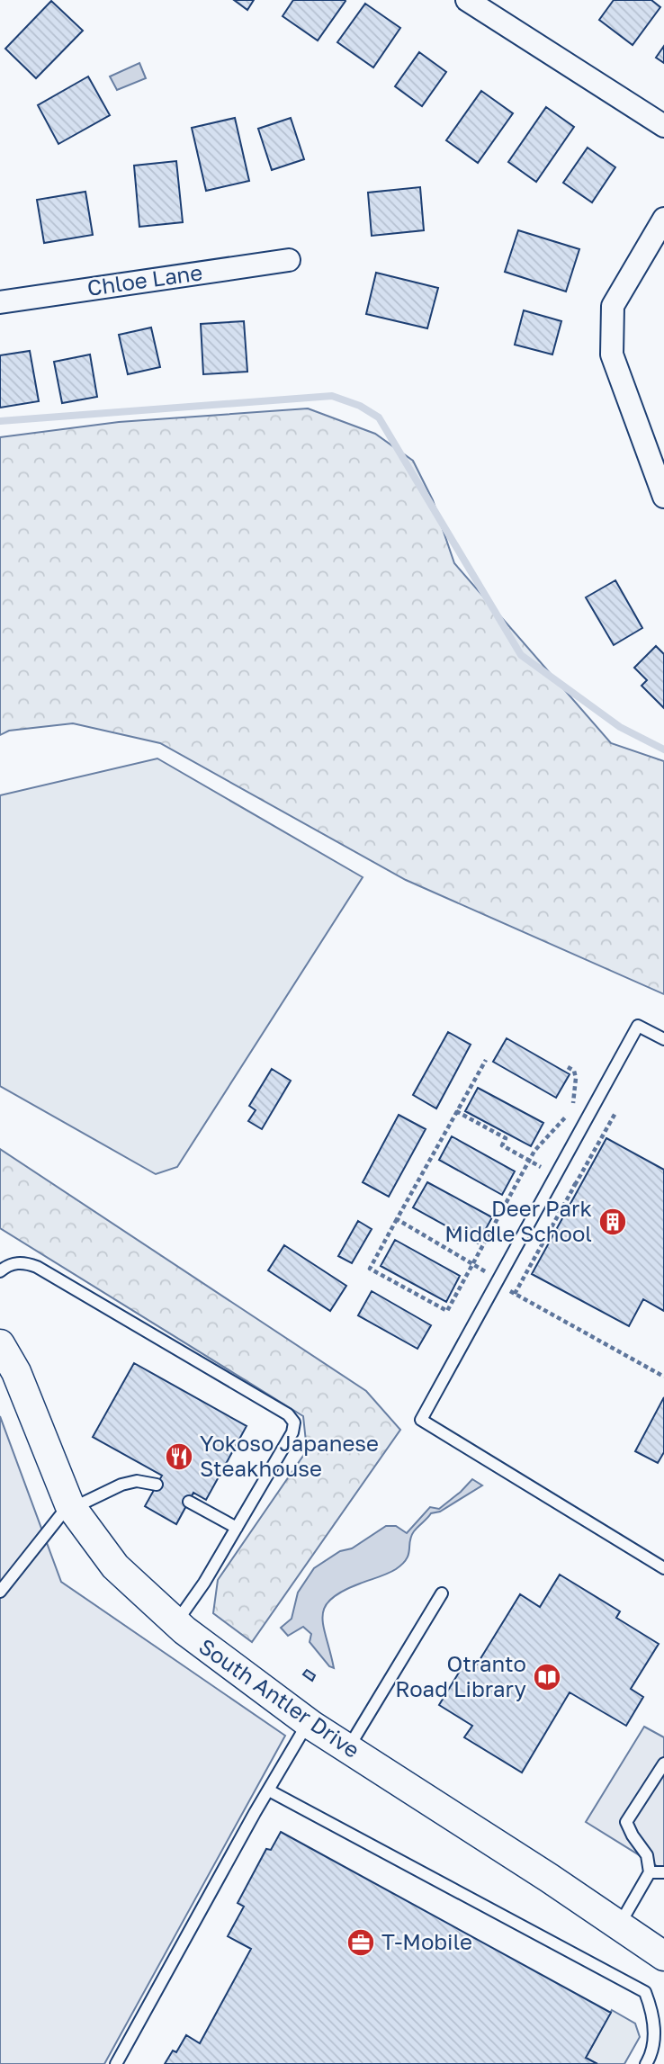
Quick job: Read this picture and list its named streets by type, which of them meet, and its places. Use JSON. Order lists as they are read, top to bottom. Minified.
{"streets":{"street":["Chloe Lane","South Antler Drive"]},"places":{"building":["Deer Park Middle School"],"restaurant":["Yokoso Japanese Steakhouse"],"library":["Otranto Road Library"],"office":["T-Mobile"]}}
